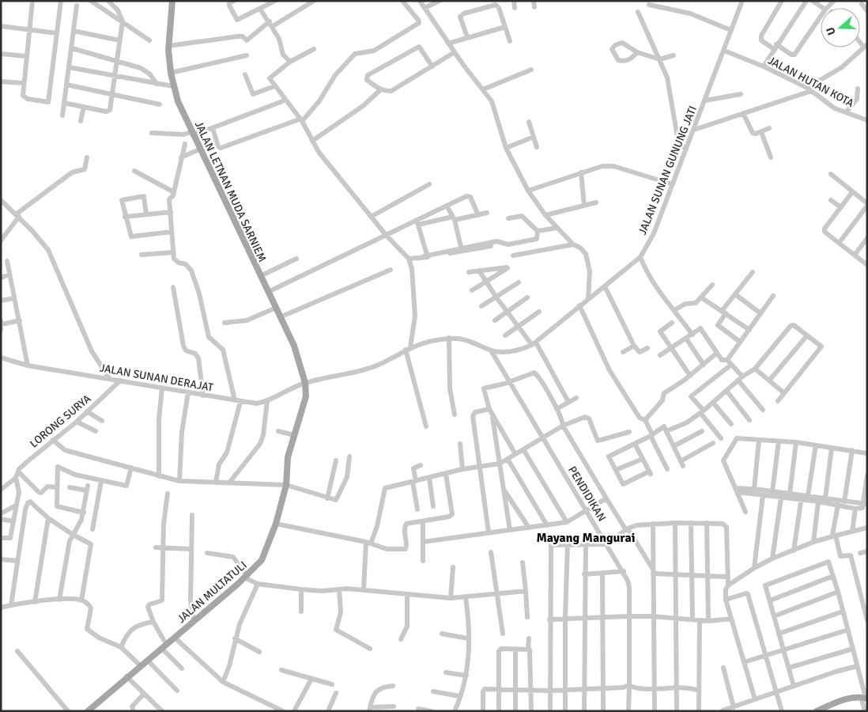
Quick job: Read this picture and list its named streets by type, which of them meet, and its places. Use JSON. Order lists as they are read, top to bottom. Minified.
{"streets":{"main road":["JALAN LETNAN MUDA SARNIEM","JALAN MULTATULI"],"street":["JALAN HUTAN KOTA","JALAN SUNAN GUNUNG JATI","JALAN SUNAN DERAJAT","LORONG SURYA","PENDIDIKAN"]},"crossings":[["JALAN HUTAN KOTA","JALAN SUNAN GUNUNG JATI"],["JALAN SUNAN GUNUNG JATI","JALAN LETNAN MUDA SARNIEM"],["JALAN SUNAN GUNUNG JATI","JALAN SUNAN DERAJAT"],["JALAN SUNAN GUNUNG JATI","PENDIDIKAN"],["JALAN SUNAN GUNUNG JATI","JALAN MULTATULI"],["JALAN LETNAN MUDA SARNIEM","JALAN SUNAN DERAJAT"],["JALAN LETNAN MUDA SARNIEM","JALAN MULTATULI"],["JALAN SUNAN DERAJAT","LORONG SURYA"],["JALAN SUNAN DERAJAT","JALAN MULTATULI"]],"districts":["Mayang Mangurai"],"north":"left"}
